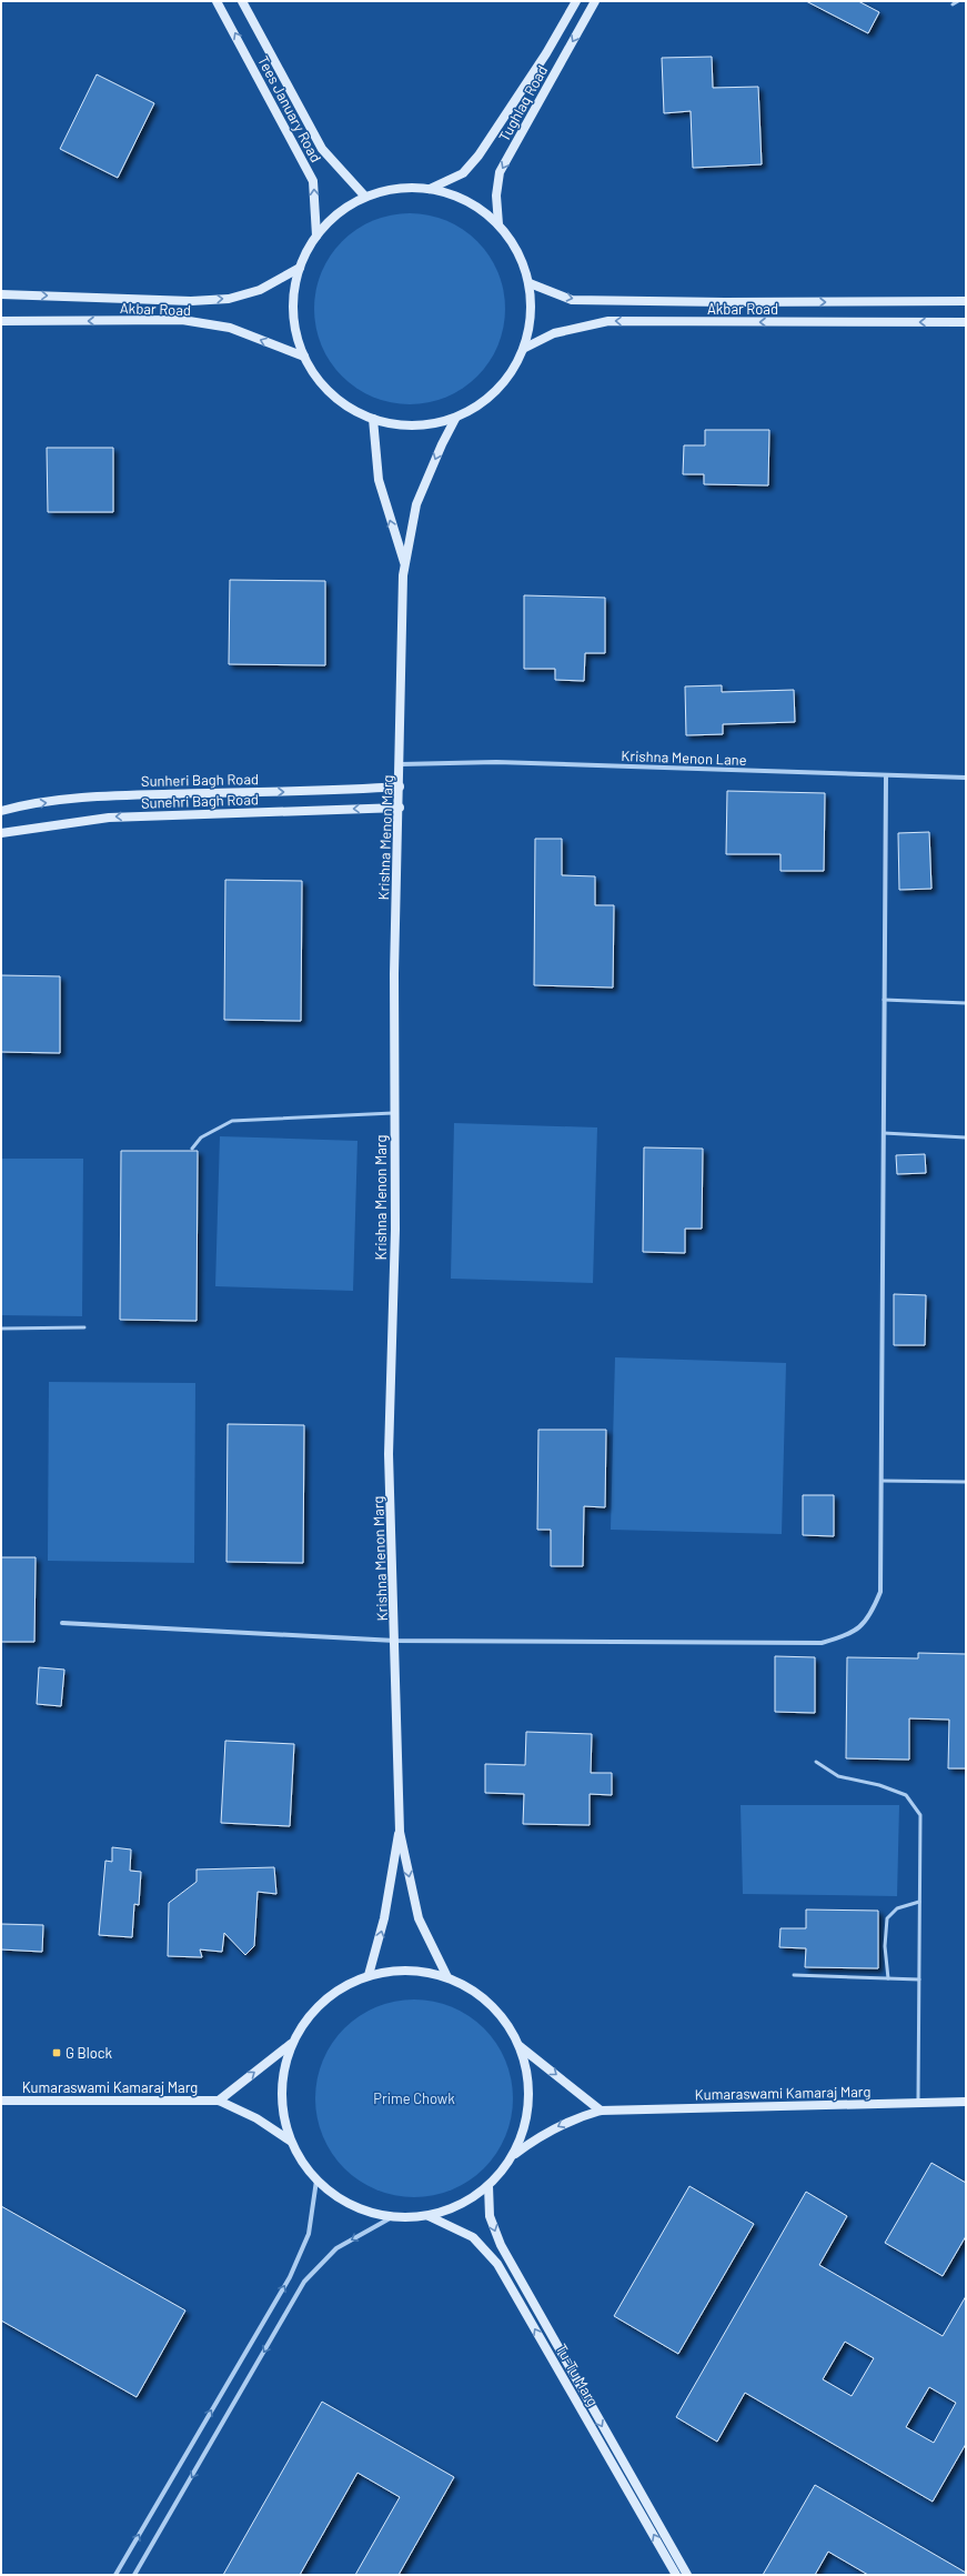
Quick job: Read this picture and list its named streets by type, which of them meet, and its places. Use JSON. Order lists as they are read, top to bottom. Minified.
{"streets":{"main road":["Tughlaq Road","Tees January Road","Akbar Road","Sunheri Bagh Road","Sunehri Bagh Road","Krishna Menon Marg","Kumaraswami Kamaraj Marg","Tu-Tu Marg"],"street":["Krishna Menon Lane"]},"crossings":[["Krishna Menon Lane","Krishna Menon Marg"],["Sunheri Bagh Road","Krishna Menon Marg"],["Sunehri Bagh Road","Krishna Menon Marg"]],"one_way":["Sunheri Bagh Road","Sunehri Bagh Road"],"parks":["Prime Chowk"],"places":{"transit":["G Block"]}}
